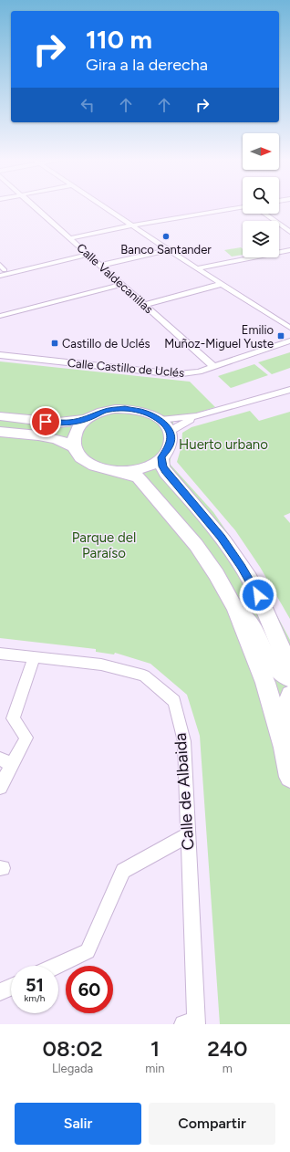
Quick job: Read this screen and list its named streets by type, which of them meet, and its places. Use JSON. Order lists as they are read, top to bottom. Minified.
{"streets":{"street":["Calle Valdecanillas","Calle Castillo de Uclés","Calle de Albaida"]},"crossings":[["Calle Valdecanillas","Calle Castillo de Uclés"]],"parks":["Huerto urbano","Parque del Paraíso"],"places":{"other":["Banco Santander"],"transit":["Emilio Muñoz-Miguel Yuste","Castillo de Uclés"]},"north":"right","page":{"turn":["110 m","Gira a la derecha"],"speed":"51 km/h","limit":"60","eta":["08:02","Llegada","1","min","240","m"],"buttons":["Salir","Compartir"]}}
